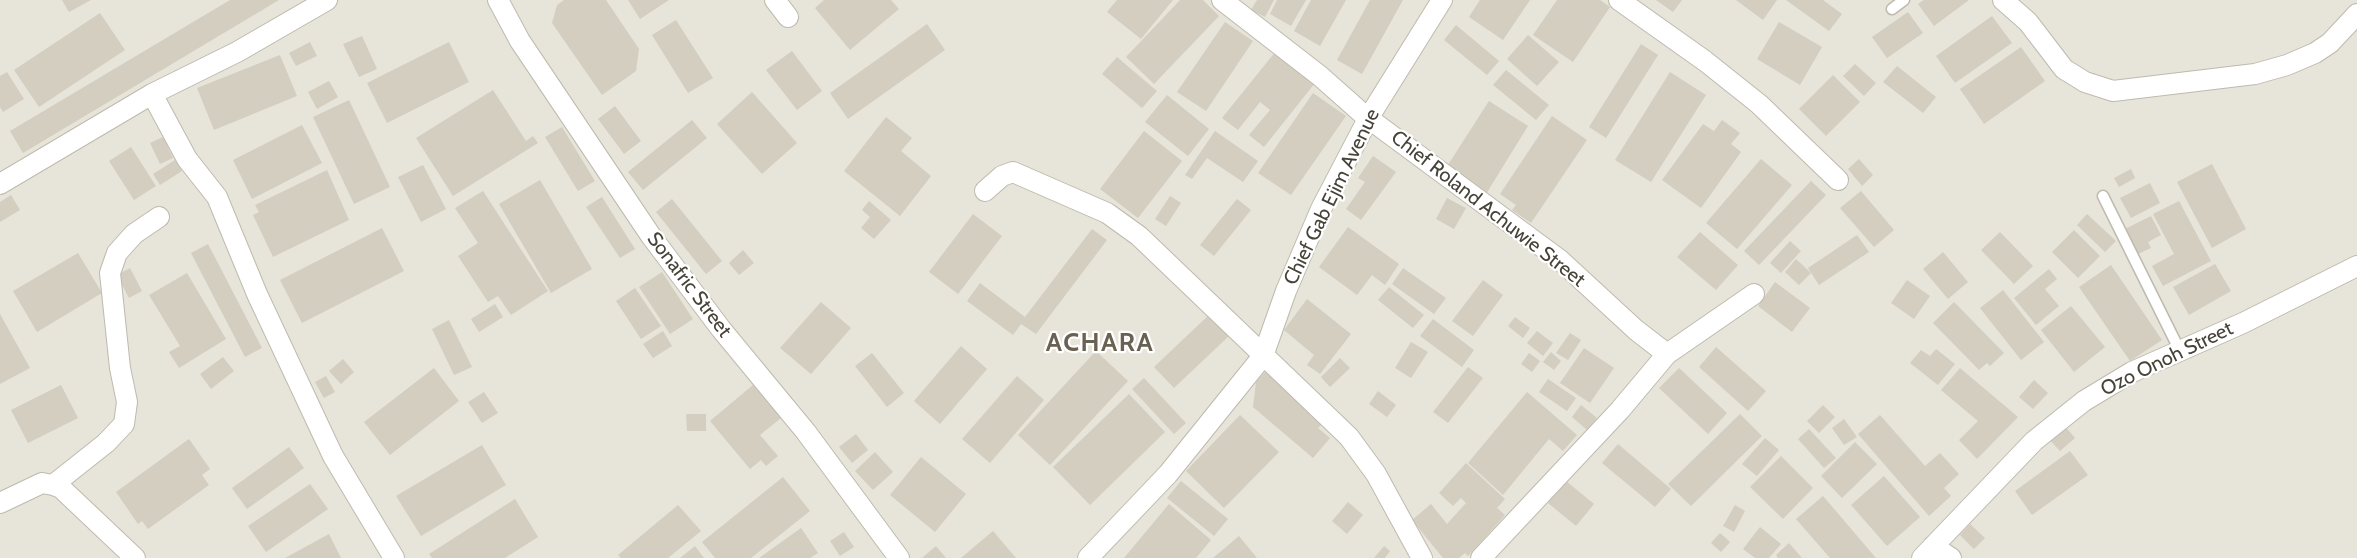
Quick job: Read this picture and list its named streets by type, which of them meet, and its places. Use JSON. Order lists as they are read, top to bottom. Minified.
{"streets":{"street":["Chief Gab Ejim Avenue","Chief Roland Achuwie Street","Sonafric Street","Ozo Onoh Street"]},"crossings":[["Chief Gab Ejim Avenue","Chief Roland Achuwie Street"]],"districts":["ACHARA"]}
